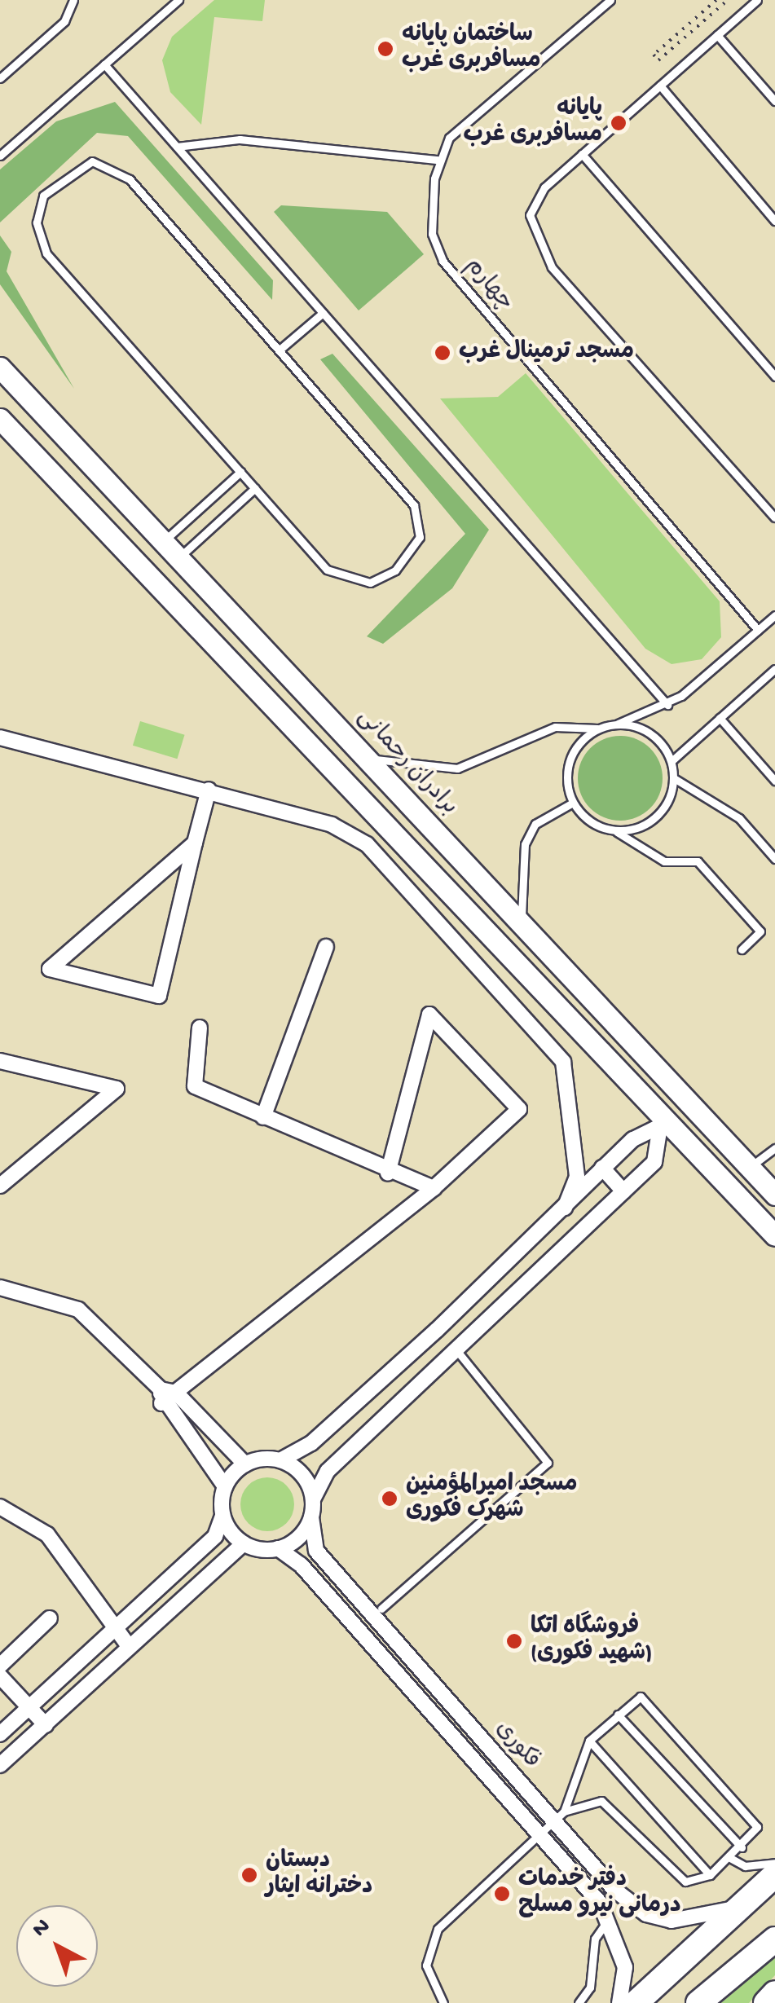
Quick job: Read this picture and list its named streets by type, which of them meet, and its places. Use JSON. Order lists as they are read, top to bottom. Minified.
{"streets":{"main road":["برادران رحمانی"],"street":["فکوری"],"lane":["چهارم"]},"places":["ساختمان پایانه مسافربری غرب","پایانه مسافربری غرب","مسجد ترمینال غرب","مسجد امیرالمؤمنین شهرک فکوری","فروشگاه اتکا (شهید فکوری)","دبستان دخترانه ایثار","دفتر خدمات درمانی نیرو مسلح"],"north":"top left"}
